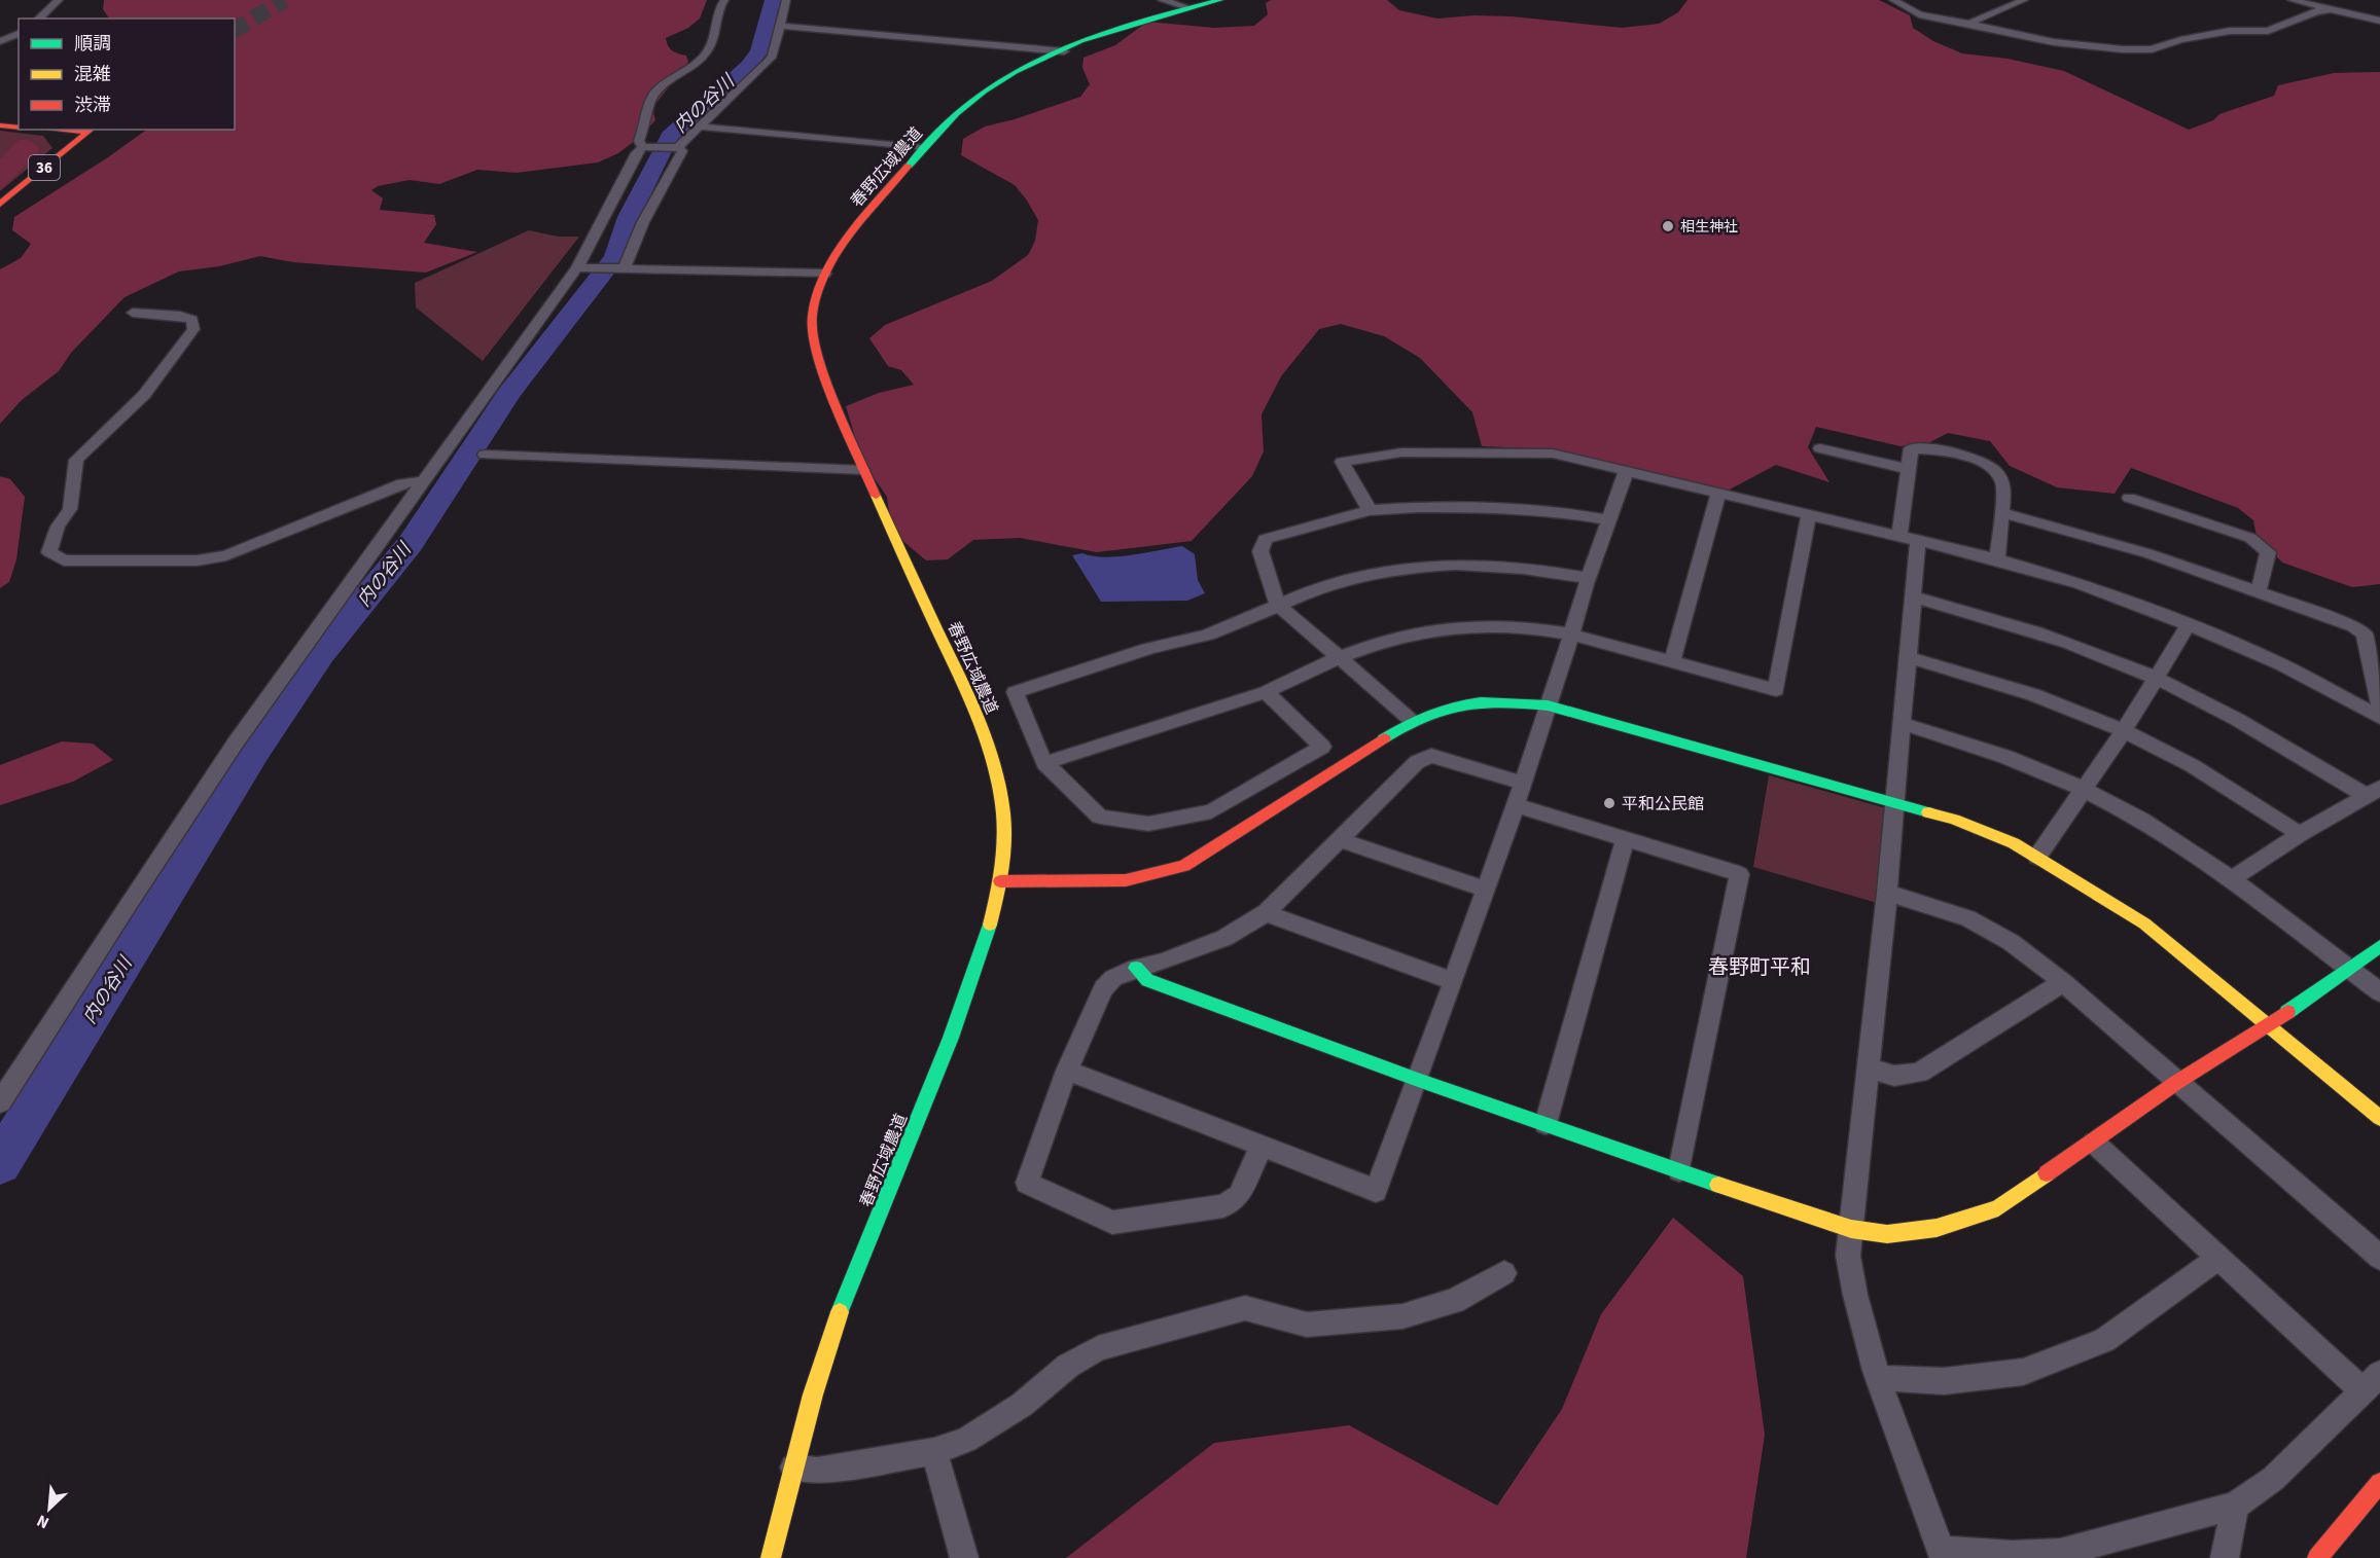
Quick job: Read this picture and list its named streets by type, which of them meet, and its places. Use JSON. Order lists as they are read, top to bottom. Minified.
{"streets":{"street":["春野広域農道","36"]},"districts":["春野町平和"],"water":["内の谷川"],"places":["相生神社","平和公民館"],"legend":["順調","混雑","渋滞"],"north":"bottom left"}
